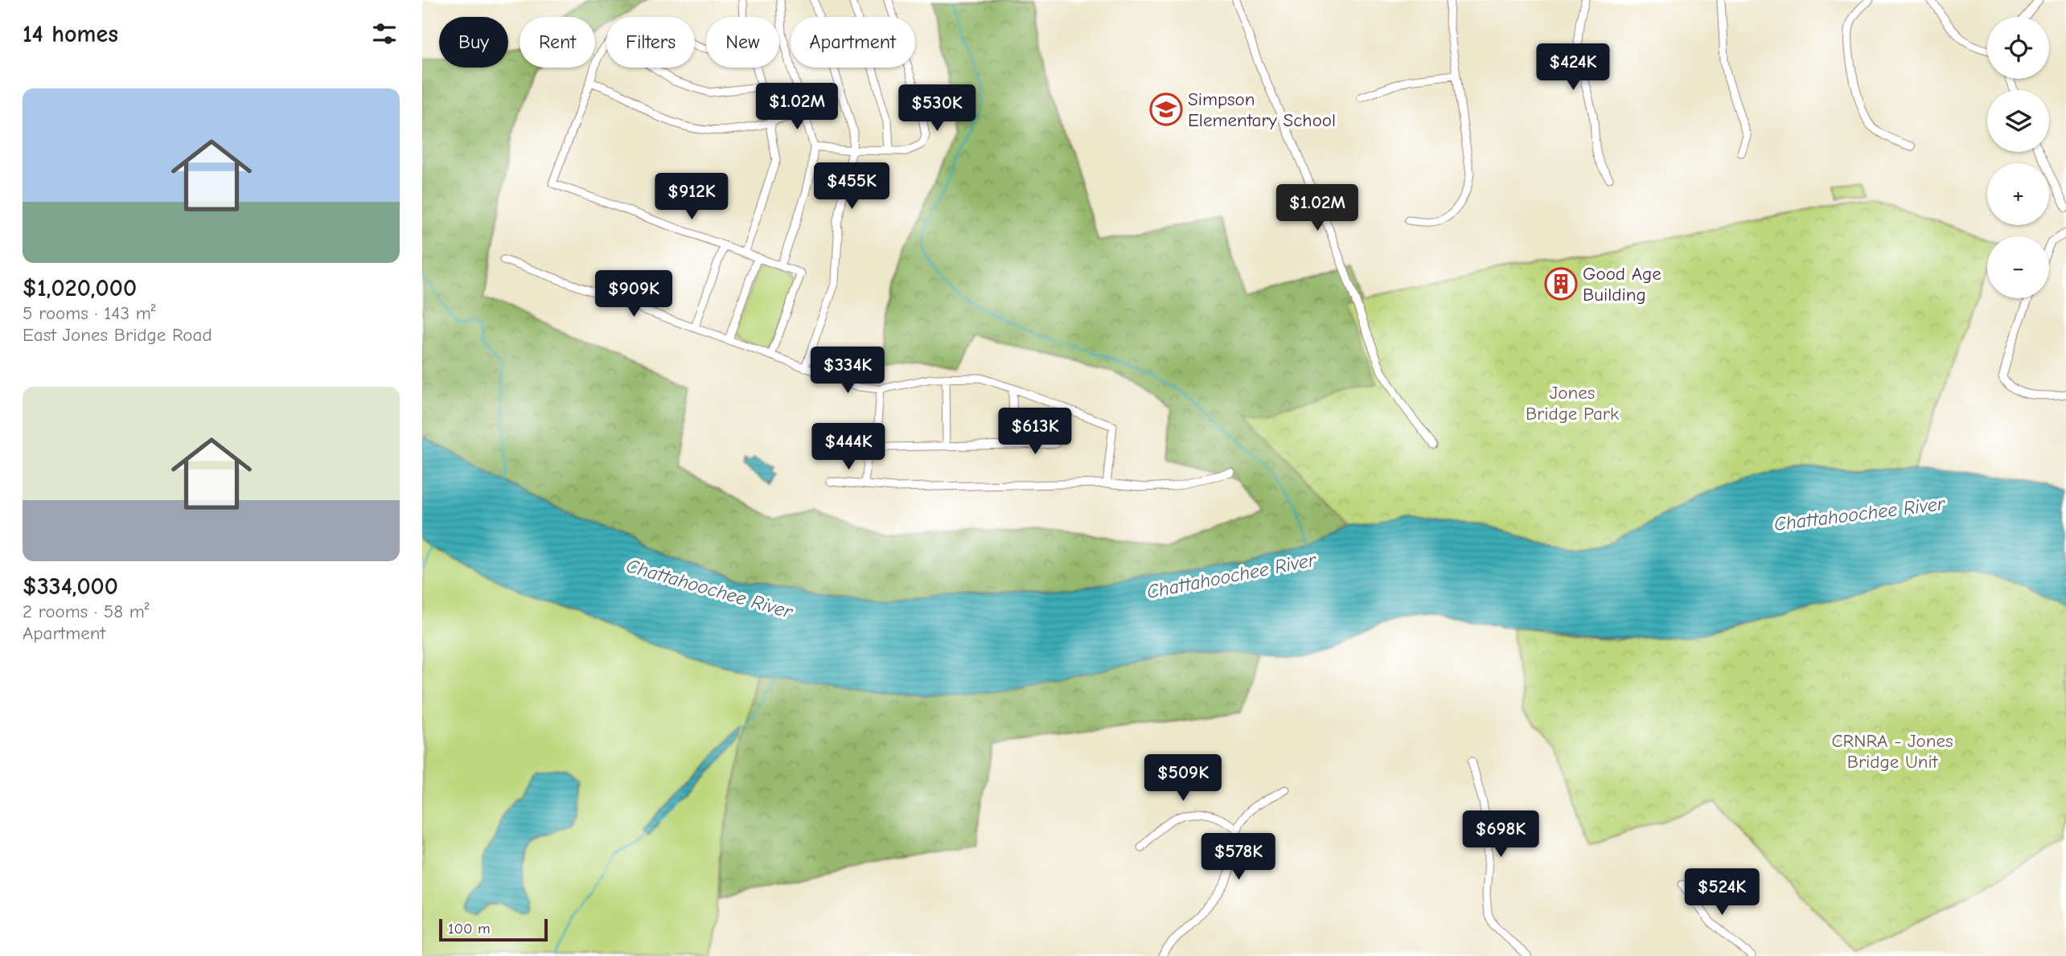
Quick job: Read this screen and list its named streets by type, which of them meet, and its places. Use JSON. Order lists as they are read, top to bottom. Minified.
{"water":["Chattahoochee River"],"parks":["Jones Bridge Park","CRNRA - Jones Bridge Unit"],"places":{"school or university":["Simpson Elementary School"],"building":["Good Age Building"]},"scale_bar":"100 m","page":{"heading":"14 homes","map_buttons":["+","−"],"chip":["Buy","Rent","Filters","New","Apartment"],"price":["$424K","$1.02M","$530K","$455K","$912K","$1.02M","$909K","$334K","$613K","$444K","$509K","$698K","$578K","$524K"],"list":[{"name":"$1,020,000","note":"5 rooms · 143 m² · East Jones Bridge Road"},{"name":"$334,000","note":"2 rooms · 58 m² · Apartment"}],"scale":"100 m"}}
